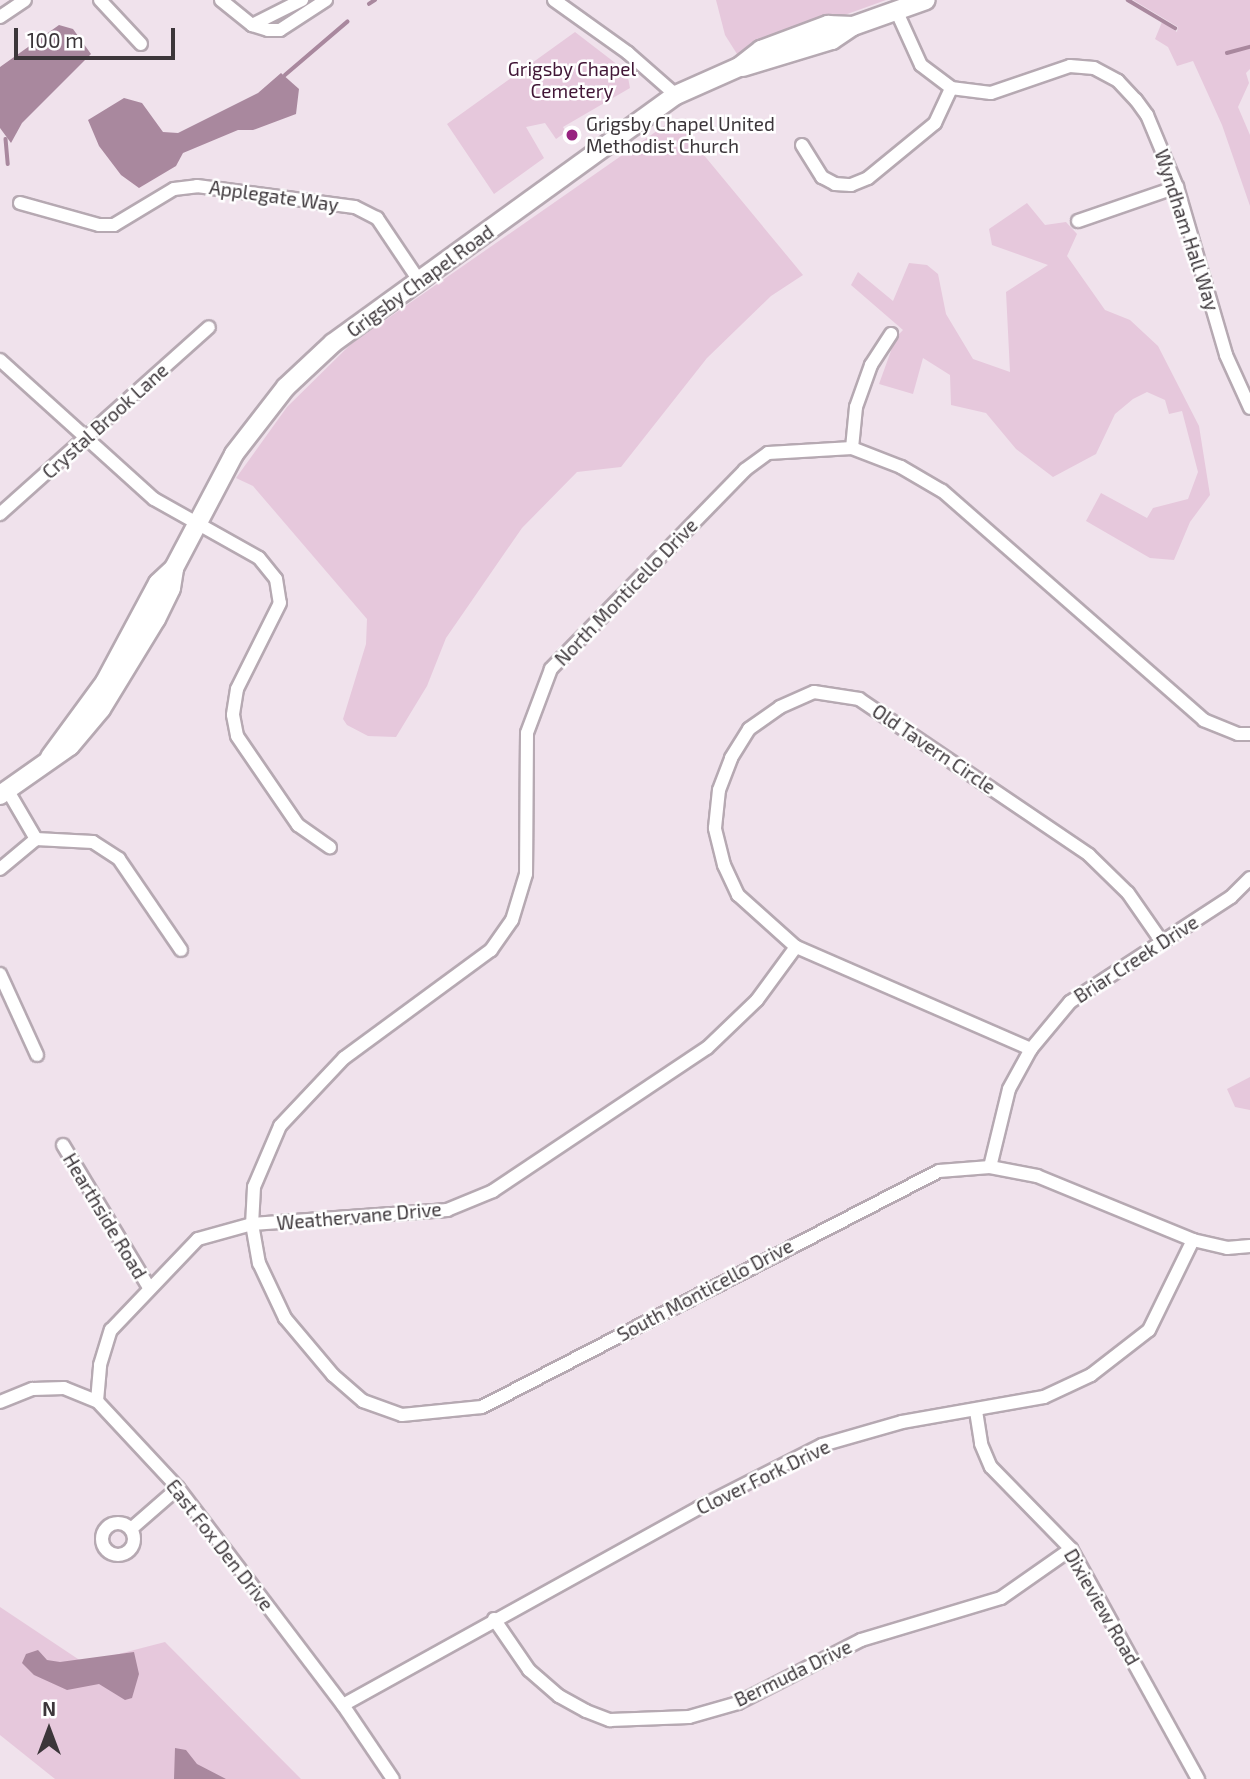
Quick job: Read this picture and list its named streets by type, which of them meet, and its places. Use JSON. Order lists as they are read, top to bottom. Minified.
{"streets":{"street":["Applegate Way","Wyndham Hall Way","Grigsby Chapel Road","Crystal Brook Lane","North Monticello Drive","Old Tavern Circle","Briar Creek Drive","Hearthside Road","Weathervane Drive","South Monticello Drive","Clover Fork Drive","East Fox Den Drive","Dixieview Road","Bermuda Drive"]},"crossings":[["Applegate Way","Grigsby Chapel Road"],["North Monticello Drive","Weathervane Drive"],["North Monticello Drive","South Monticello Drive"],["Old Tavern Circle","Briar Creek Drive"],["Old Tavern Circle","Weathervane Drive"],["Briar Creek Drive","South Monticello Drive"],["Hearthside Road","Weathervane Drive"],["Weathervane Drive","South Monticello Drive"],["Weathervane Drive","East Fox Den Drive"],["South Monticello Drive","Clover Fork Drive"],["Clover Fork Drive","East Fox Den Drive"],["Clover Fork Drive","Dixieview Road"],["Clover Fork Drive","Bermuda Drive"],["Dixieview Road","Bermuda Drive"]],"parks":["Grigsby Chapel Cemetery"],"places":["Grigsby Chapel United Methodist Church"],"scale_bar":"100 m","north":"top"}
